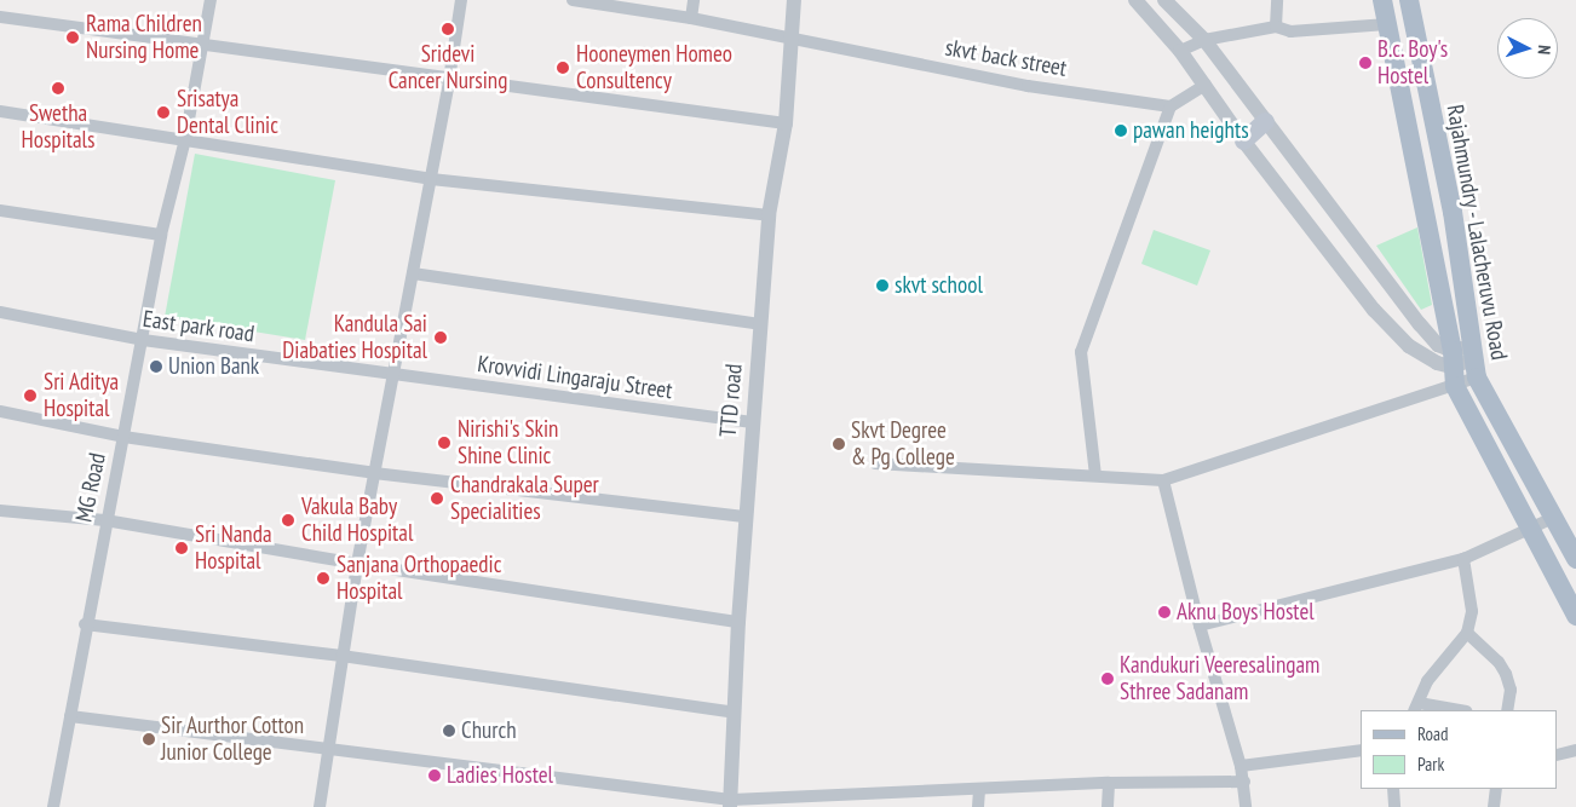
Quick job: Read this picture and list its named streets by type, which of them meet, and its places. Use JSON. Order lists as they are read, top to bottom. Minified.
{"streets":{"main road":["Rajahmundry - Lalacheruvu Road"],"street":["skvt back street","East park road","Krovvidi Lingaraju Street","TTD road","MG Road"]},"crossings":[["skvt back street","TTD road"],["East park road","Krovvidi Lingaraju Street"],["East park road","MG Road"],["Krovvidi Lingaraju Street","TTD road"]],"places":["Sridevi Cancer Nursing","Rama Children Nursing Home","B.c. Boy's Hostel","Hooneymen Homeo Consultency","Swetha Hospitals","Srisatya Dental Clinic","pawan heights","skvt school","Kandula Sai Diabaties Hospital","Union Bank","Sri Aditya Hospital","Nirishi's Skin Shine Clinic","Skvt Degree & Pg College","Chandrakala Super Specialities","Vakula Baby Child Hospital","Sri Nanda Hospital","Sanjana Orthopaedic Hospital","Aknu Boys Hostel","Kandukuri Veeresalingam Sthree Sadanam","Church","Sir Aurthor Cotton Junior College","Ladies Hostel"],"legend":["Road","Park"],"north":"right"}
